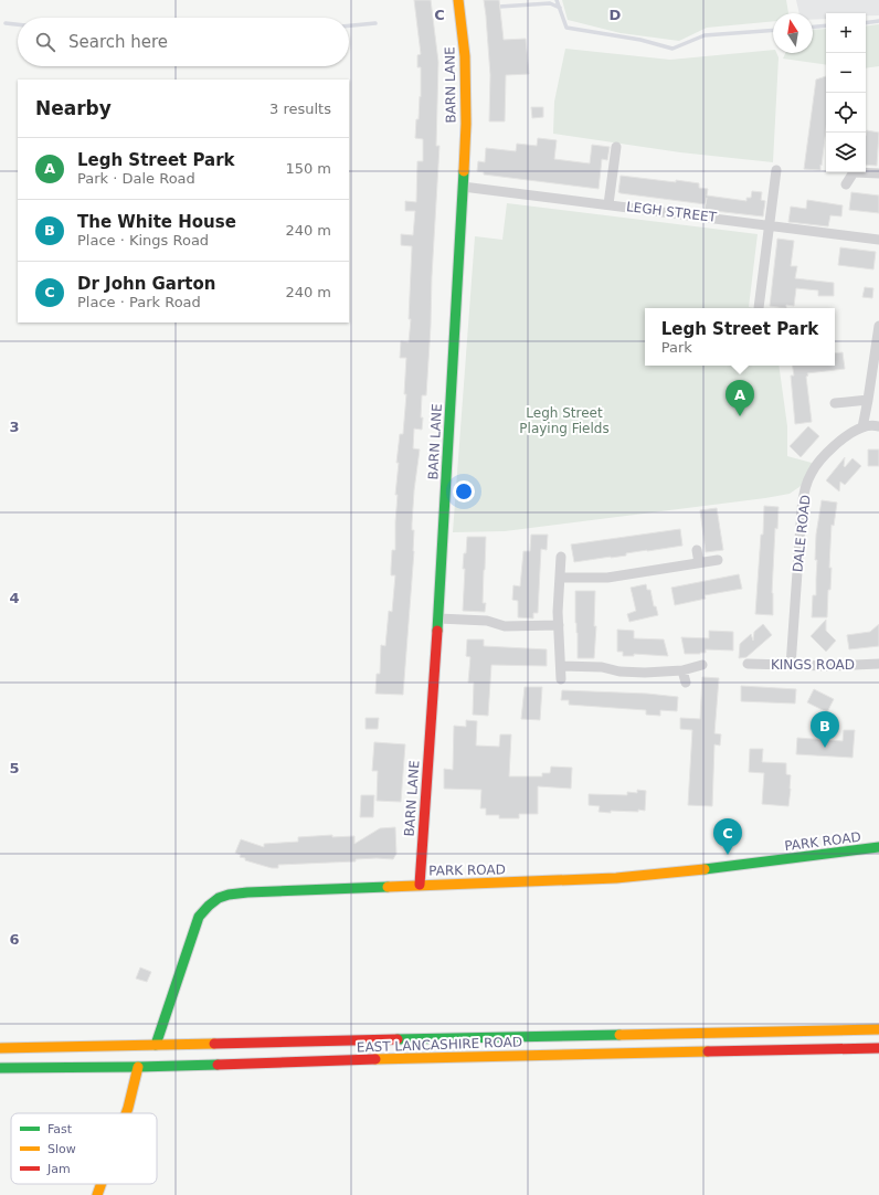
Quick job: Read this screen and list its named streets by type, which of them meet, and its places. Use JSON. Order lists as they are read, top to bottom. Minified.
{"streets":{"main road":["BARN LANE","PARK ROAD","EAST LANCASHIRE ROAD"],"street":["LEGH STREET","DALE ROAD","KINGS ROAD"]},"crossings":[["BARN LANE","LEGH STREET"],["BARN LANE","PARK ROAD"],["DALE ROAD","KINGS ROAD"],["PARK ROAD","EAST LANCASHIRE ROAD"]],"parks":["Legh Street Playing Fields"],"legend":["Fast","Slow","Jam"],"north":"top","page":{"map_buttons":["+","−"],"search":"Search here","heading":["Nearby","3 results"],"list":[{"mark":"A","name":"Legh Street Park","note":"Park · Dale Road","value":"150 m"},{"mark":"B","name":"The White House","note":"Place · Kings Road","value":"240 m"},{"mark":"C","name":"Dr John Garton","note":"Place · Park Road","value":"240 m"}],"popup":["Legh Street Park","Park"],"pins":["A","B","C"]},"grid":{"columns":["C","D"],"rows":["3","4","5","6"]}}
